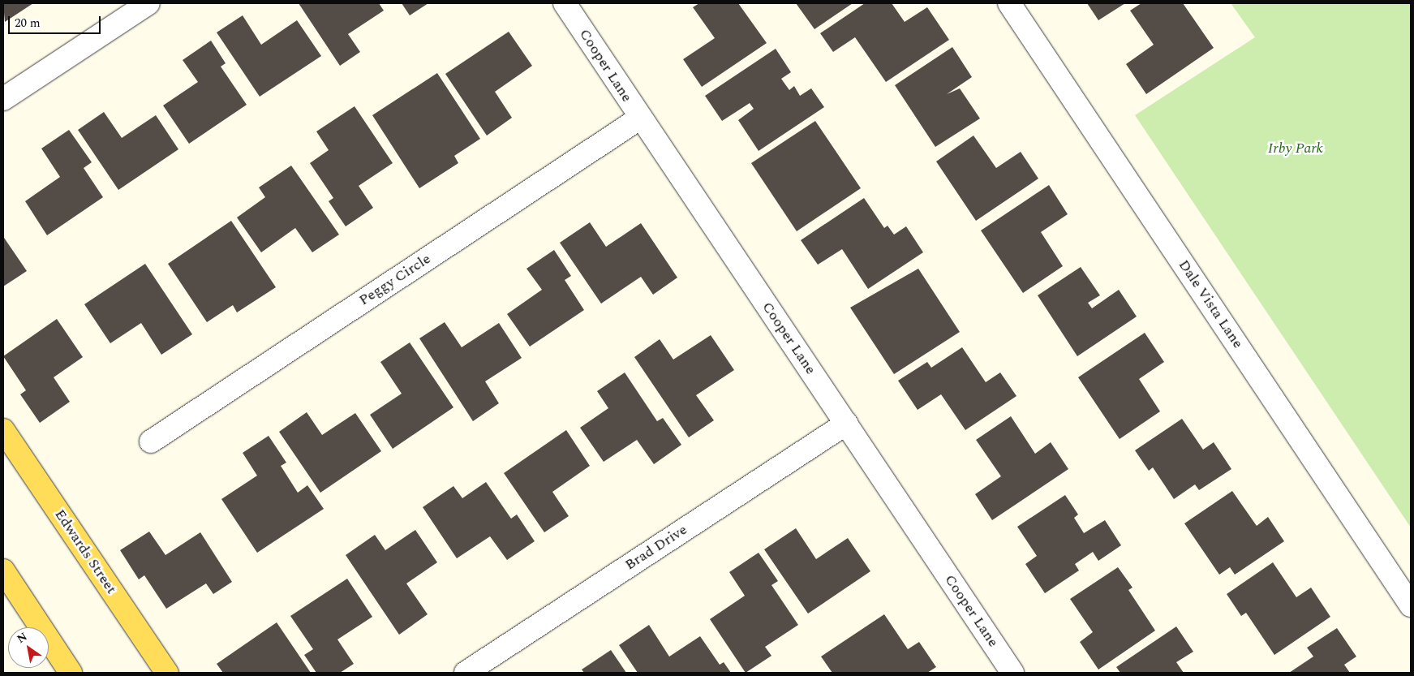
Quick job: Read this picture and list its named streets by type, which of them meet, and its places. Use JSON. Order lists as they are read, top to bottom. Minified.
{"streets":{"main road":["Edwards Street"],"street":["Cooper Lane","Peggy Circle","Dale Vista Lane","Brad Drive"]},"crossings":[["Cooper Lane","Peggy Circle"],["Cooper Lane","Brad Drive"]],"parks":["Irby Park"],"scale_bar":"20 m","north":"top left"}
